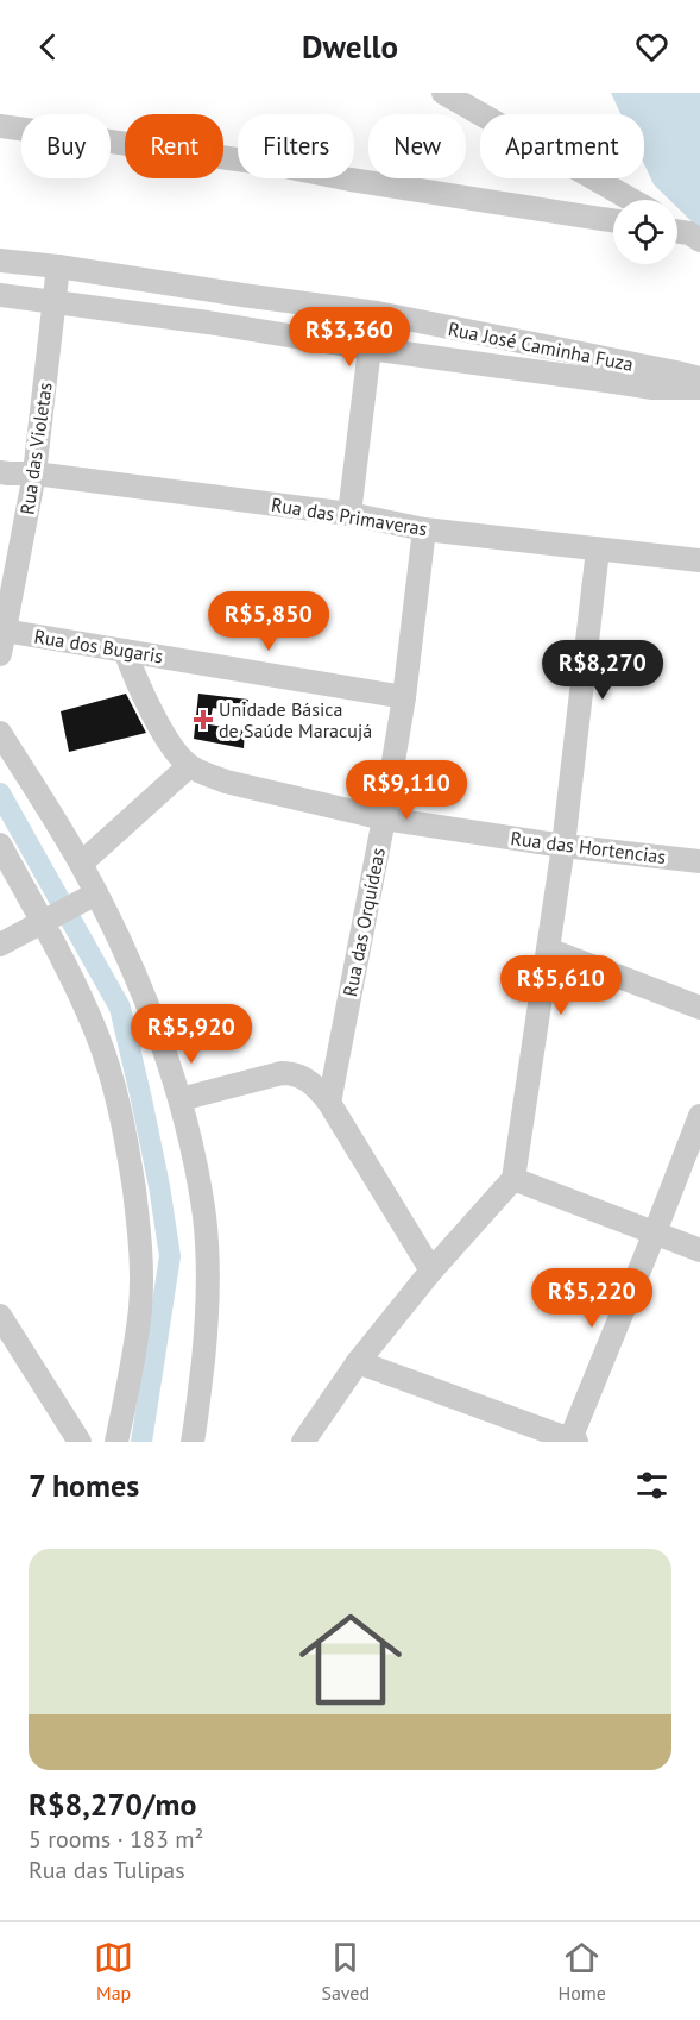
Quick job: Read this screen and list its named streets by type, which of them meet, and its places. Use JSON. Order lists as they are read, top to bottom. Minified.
{"streets":{"street":["Rua José Caminha Fuza","Rua das Violetas","Rua das Primaveras","Rua dos Bugaris","Rua das Hortencias","Rua das Orquídeas"]},"crossings":[["Rua José Caminha Fuza","Rua das Violetas"],["Rua das Violetas","Rua das Primaveras"],["Rua das Violetas","Rua dos Bugaris"],["Rua das Primaveras","Rua das Orquídeas"],["Rua dos Bugaris","Rua das Orquídeas"],["Rua das Hortencias","Rua das Orquídeas"]],"places":{"health":["Unidade Básica de Saúde Maracujá"]},"page":{"header":"Dwello","chip":["Buy","Rent","Filters","New","Apartment"],"price":["R$3,360","R$5,850","R$8,270","R$9,110","R$5,610","R$5,920","R$5,220"],"heading":"7 homes","list":[{"name":"R$8,270/mo","note":"5 rooms · 183 m² · Rua das Tulipas"}],"tabs":["Map","Saved","Home"]}}
